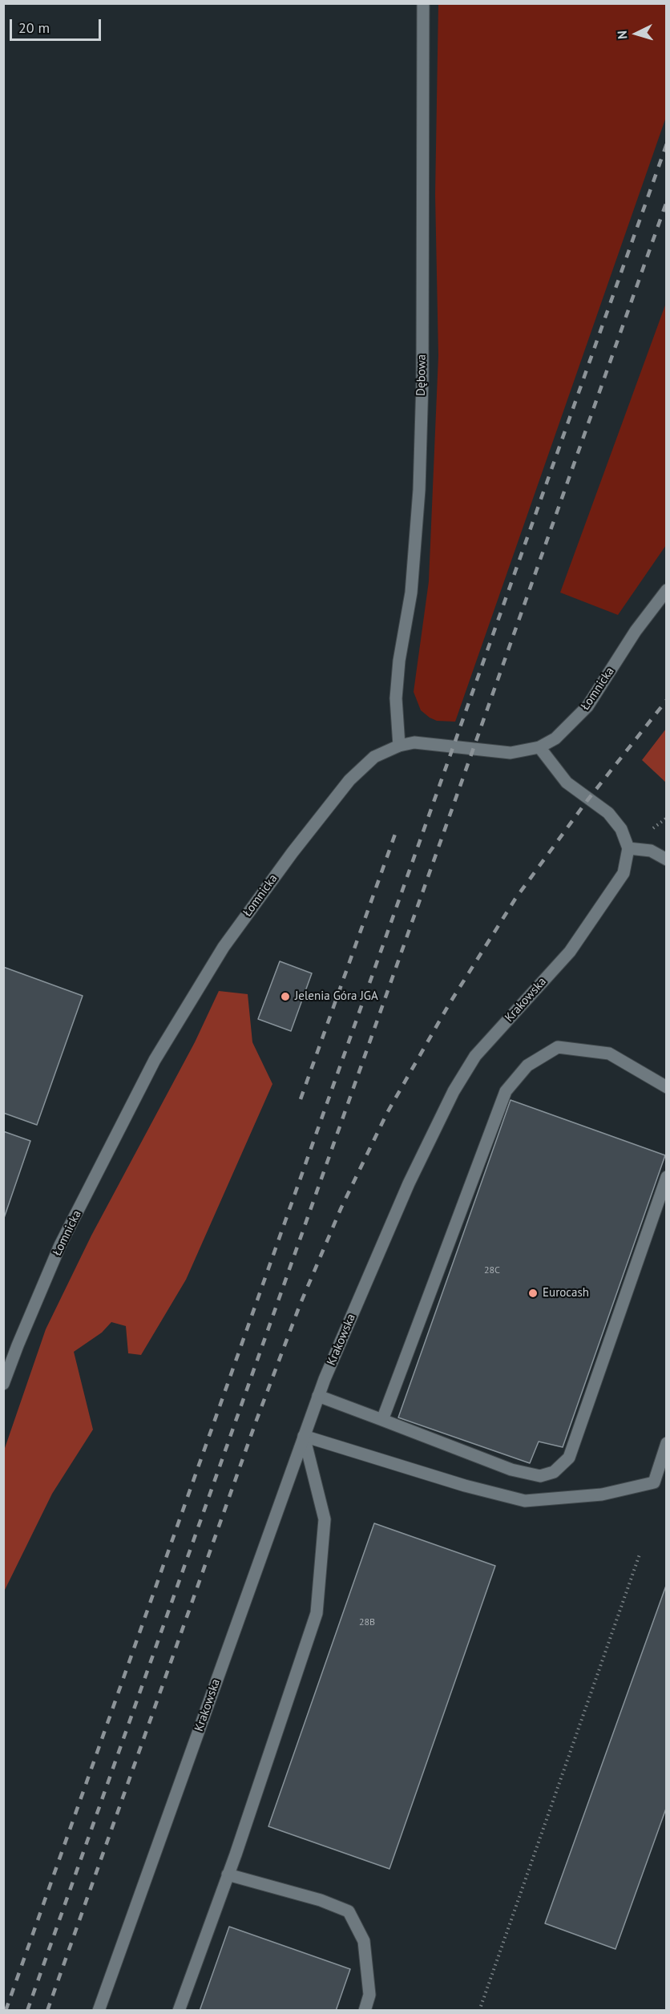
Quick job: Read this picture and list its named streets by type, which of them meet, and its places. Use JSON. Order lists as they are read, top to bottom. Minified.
{"streets":{"street":["Dębowa","Łomnicka","Krakowska"]},"crossings":[["Dębowa","Łomnicka"]],"places":["Jelenia Góra JGA","Eurocash"],"house_numbers":["28C","28B"],"scale_bar":"20 m","north":"left"}
